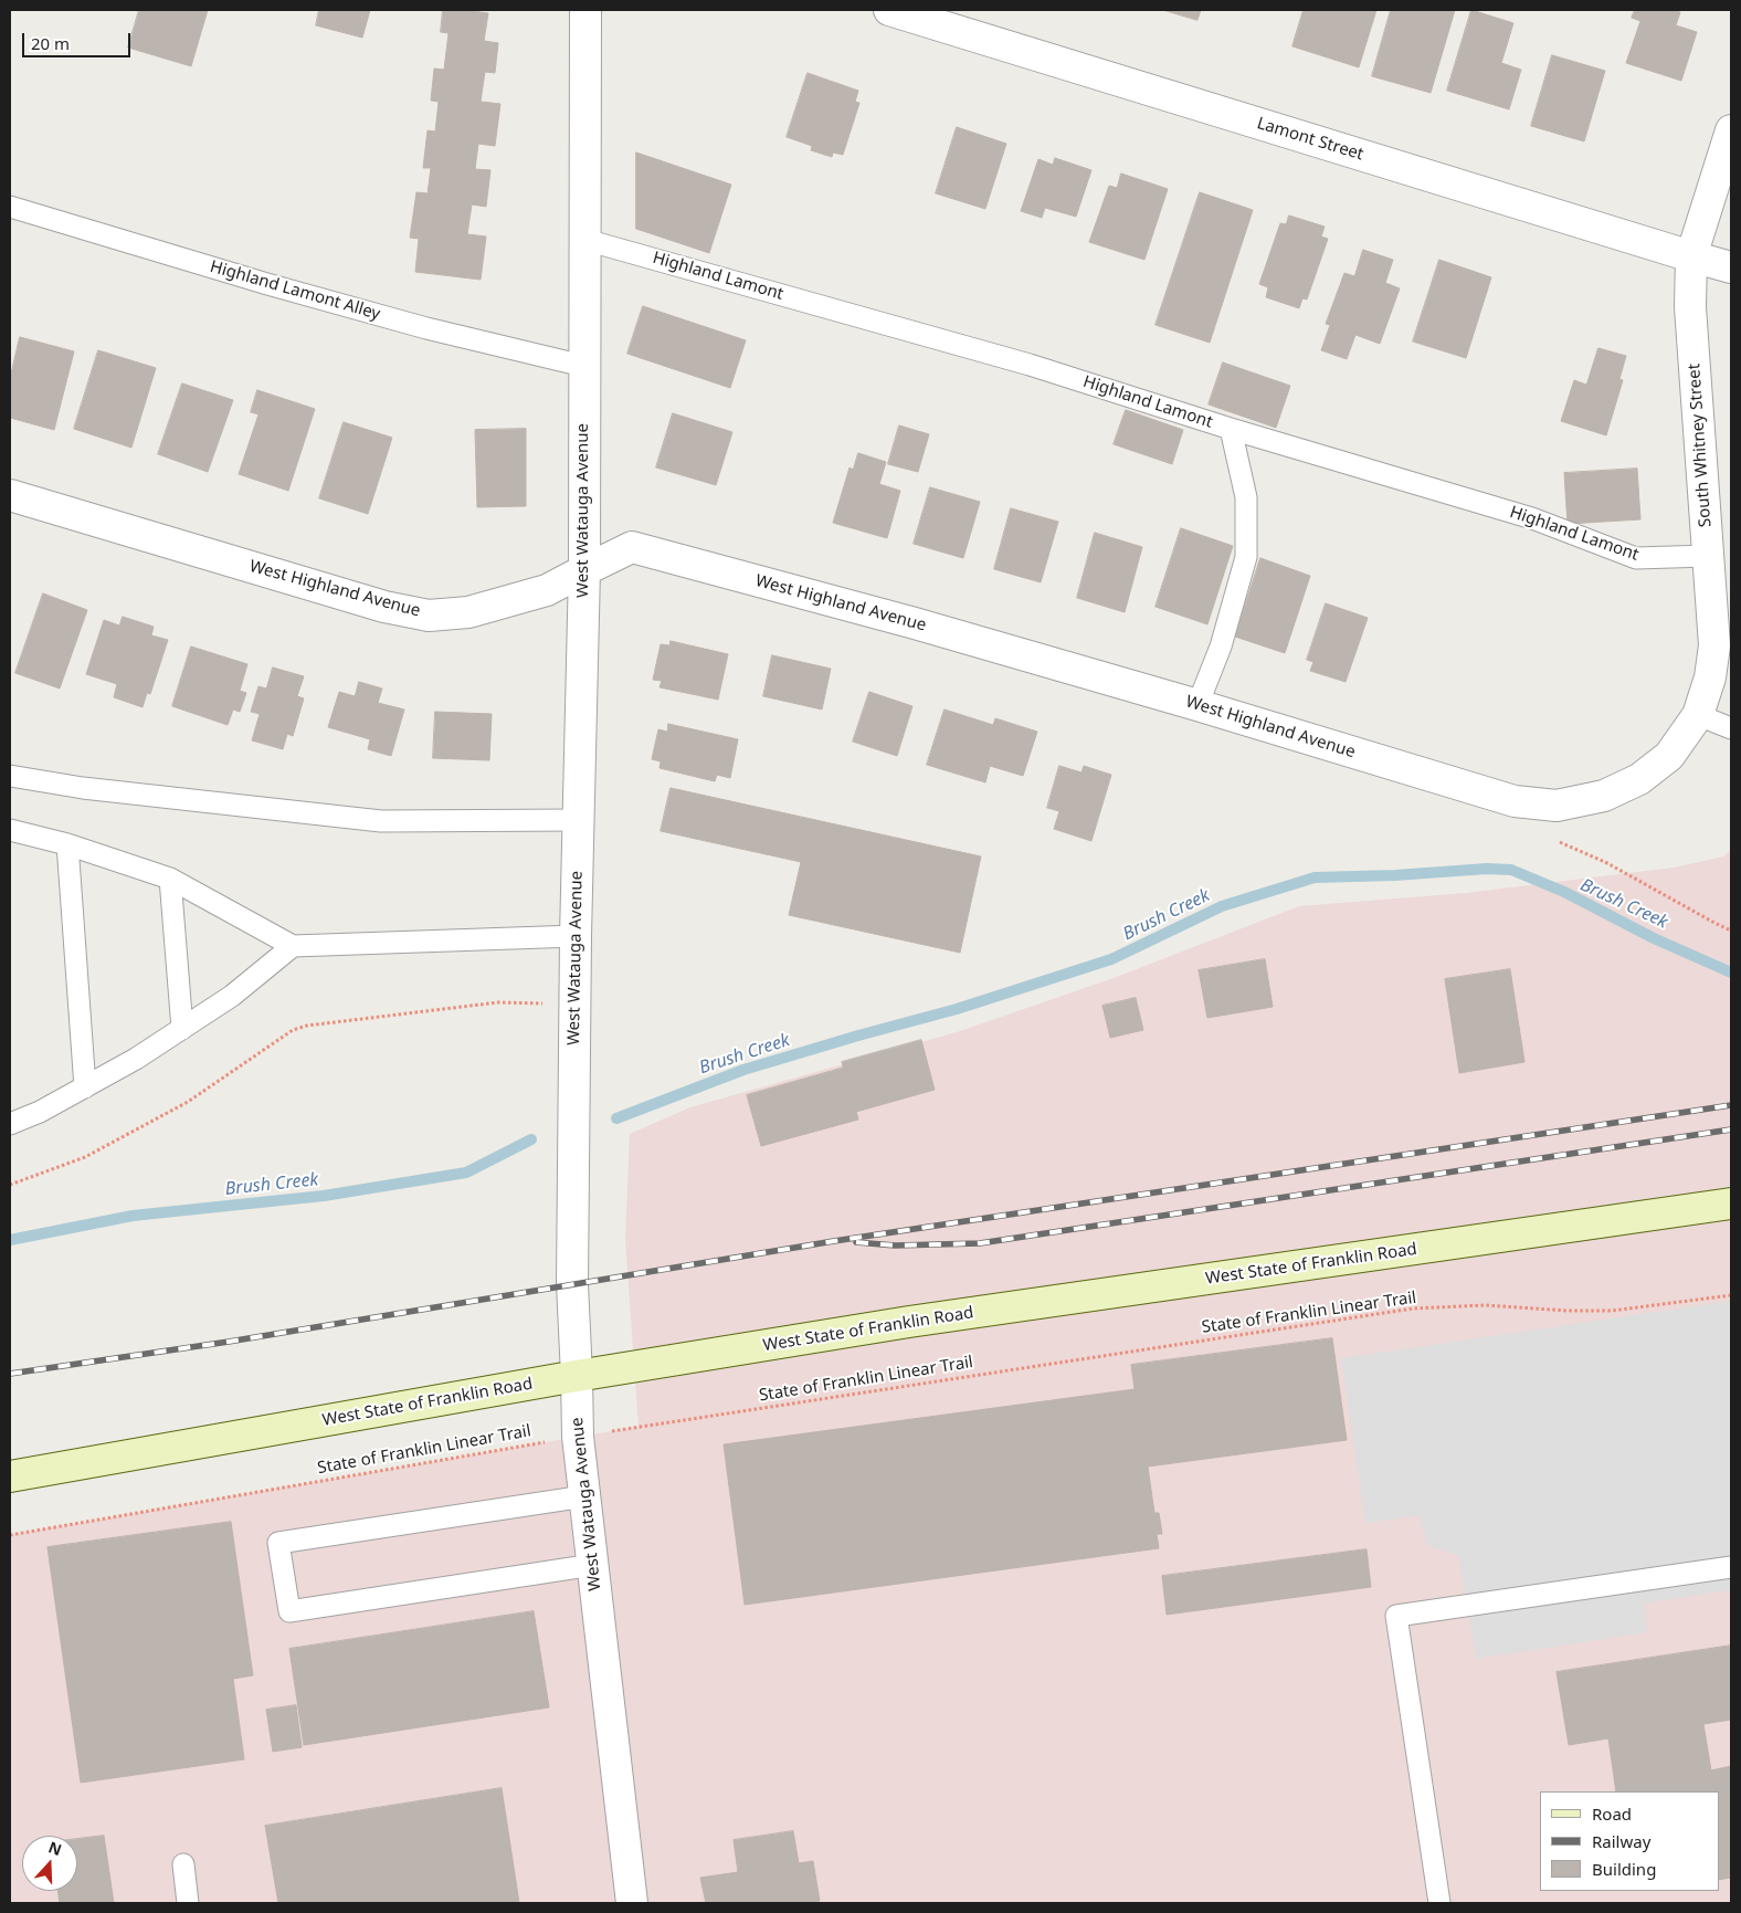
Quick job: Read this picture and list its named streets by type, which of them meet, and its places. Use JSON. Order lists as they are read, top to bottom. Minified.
{"streets":{"main road":["West State of Franklin Road"],"street":["Lamont Street","South Whitney Street","West Watauga Avenue","West Highland Avenue"],"lane":["Highland Lamont","Highland Lamont Alley"],"path":["State of Franklin Linear Trail"]},"crossings":[["Lamont Street","South Whitney Street"],["Highland Lamont","South Whitney Street"],["Highland Lamont","West Watauga Avenue"],["Highland Lamont Alley","West Watauga Avenue"],["South Whitney Street","West Highland Avenue"],["West Watauga Avenue","West Highland Avenue"],["West Watauga Avenue","West State of Franklin Road"],["West Watauga Avenue","State of Franklin Linear Trail"]],"water":["Brush Creek"],"legend":["Road","Railway","Building"],"scale_bar":"20 m","north":"top"}
